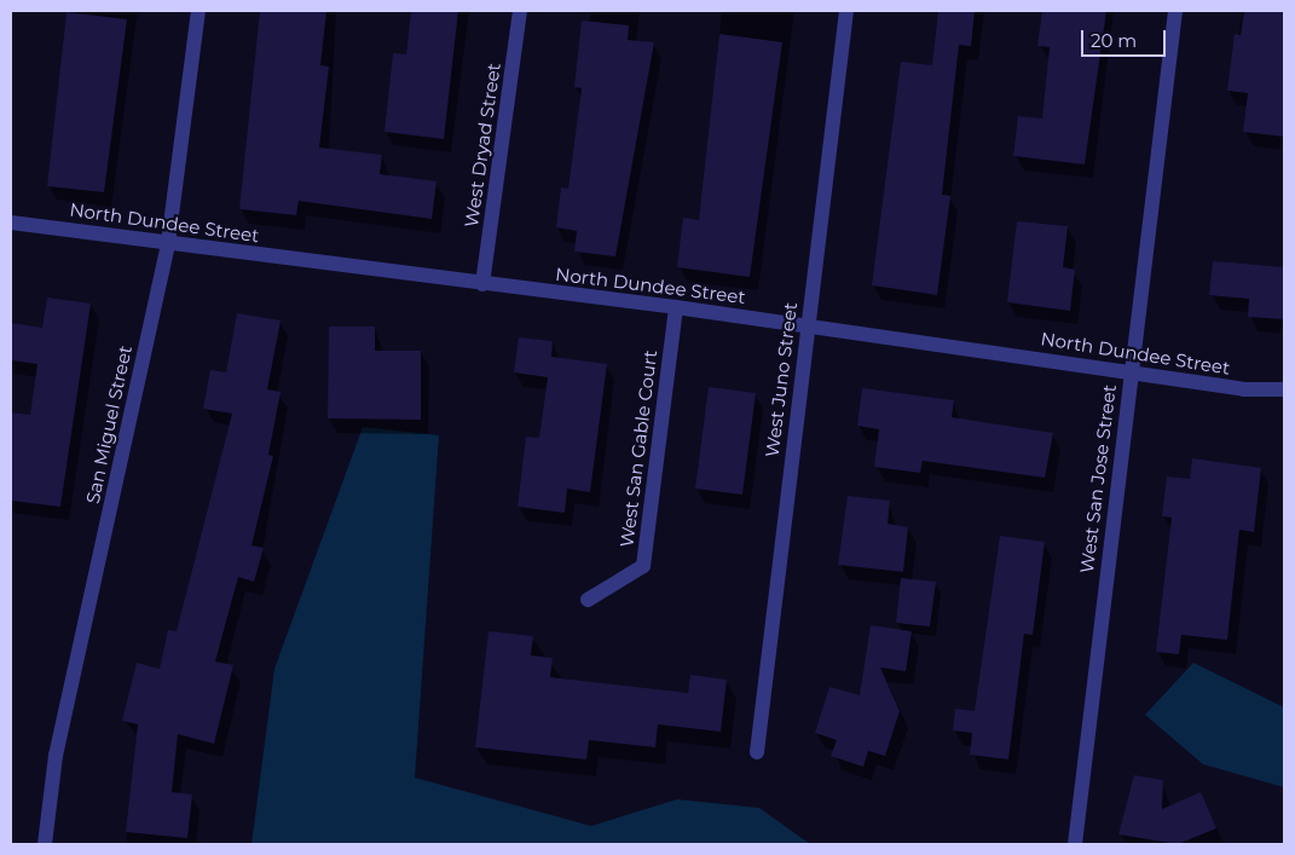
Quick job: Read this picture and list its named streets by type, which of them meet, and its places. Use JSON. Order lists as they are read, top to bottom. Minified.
{"streets":{"street":["West Dryad Street","North Dundee Street","West Juno Street","San Miguel Street","West San Gable Court","West San Jose Street"]},"crossings":[["West Dryad Street","North Dundee Street"],["North Dundee Street","West Juno Street"],["North Dundee Street","San Miguel Street"],["North Dundee Street","West San Gable Court"],["North Dundee Street","West San Jose Street"]],"scale_bar":"20 m"}
